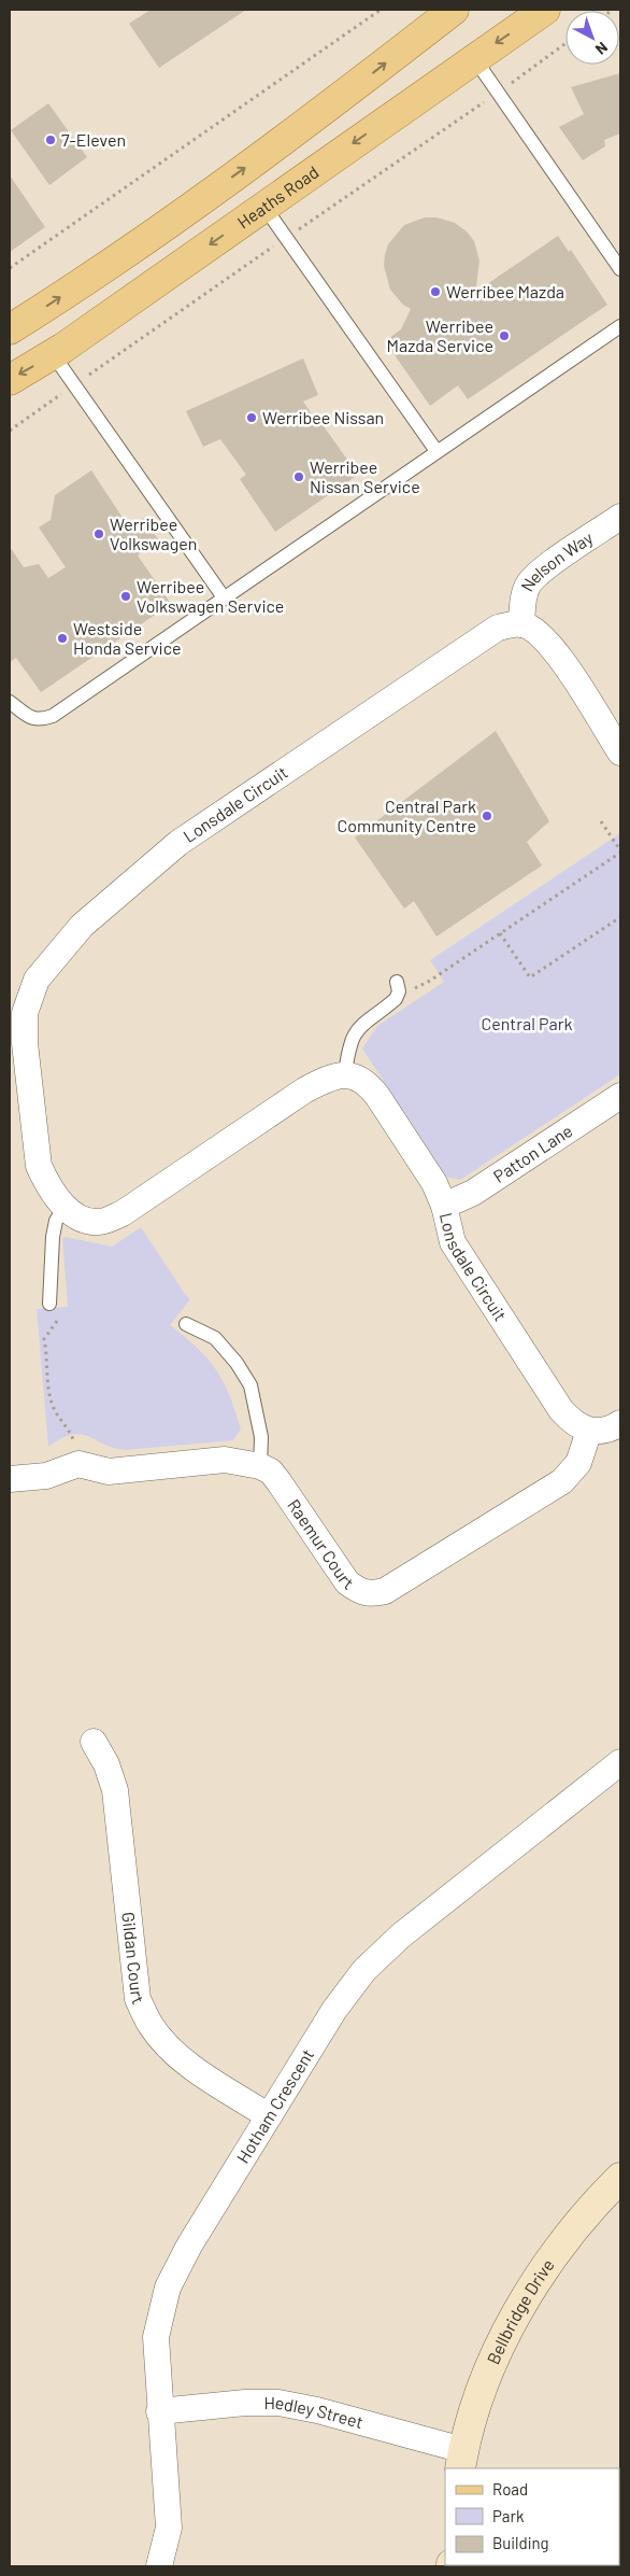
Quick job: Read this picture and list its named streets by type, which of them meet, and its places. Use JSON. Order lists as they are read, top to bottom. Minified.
{"streets":{"main road":["Heaths Road"],"street":["Nelson Way","Lonsdale Circuit","Patton Lane","Raemur Court","Gildan Court","Hotham Crescent","Bellbridge Drive","Hedley Street"]},"crossings":[["Nelson Way","Lonsdale Circuit"],["Lonsdale Circuit","Patton Lane"],["Lonsdale Circuit","Raemur Court"],["Gildan Court","Hotham Crescent"],["Hotham Crescent","Hedley Street"],["Bellbridge Drive","Hedley Street"]],"parks":["Central Park"],"places":["7-Eleven","Werribee Mazda","Werribee Mazda Service","Werribee Nissan","Werribee Nissan Service","Werribee Volkswagen","Werribee Volkswagen Service","Westside Honda Service","Central Park Community Centre"],"legend":["Road","Park","Building"],"north":"bottom right"}
